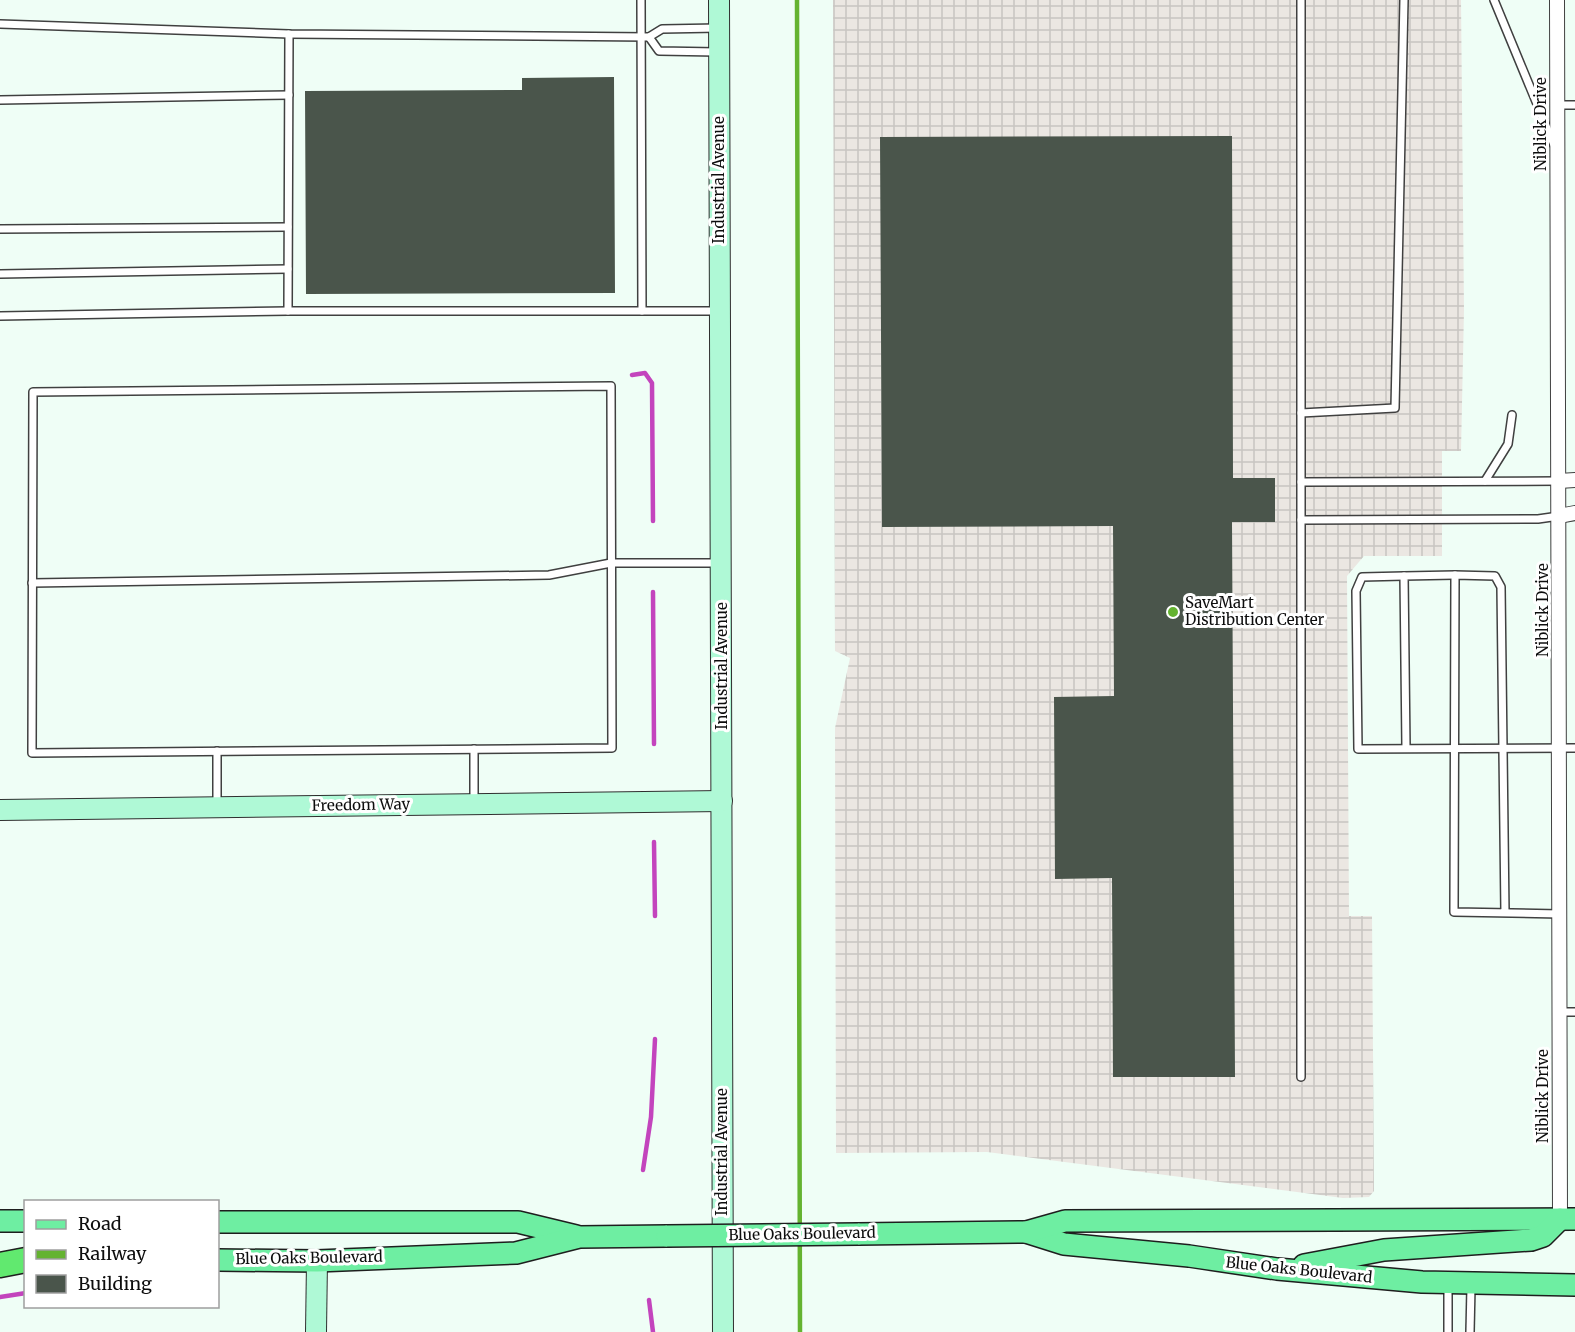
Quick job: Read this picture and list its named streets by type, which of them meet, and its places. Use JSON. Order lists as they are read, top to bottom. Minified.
{"streets":{"main road":["Blue Oaks Boulevard"],"street":["Niblick Drive","Industrial Avenue","Freedom Way"]},"crossings":[["Niblick Drive","Blue Oaks Boulevard"],["Industrial Avenue","Freedom Way"]],"places":["SaveMart Distribution Center"],"legend":["Road","Railway","Building"]}
